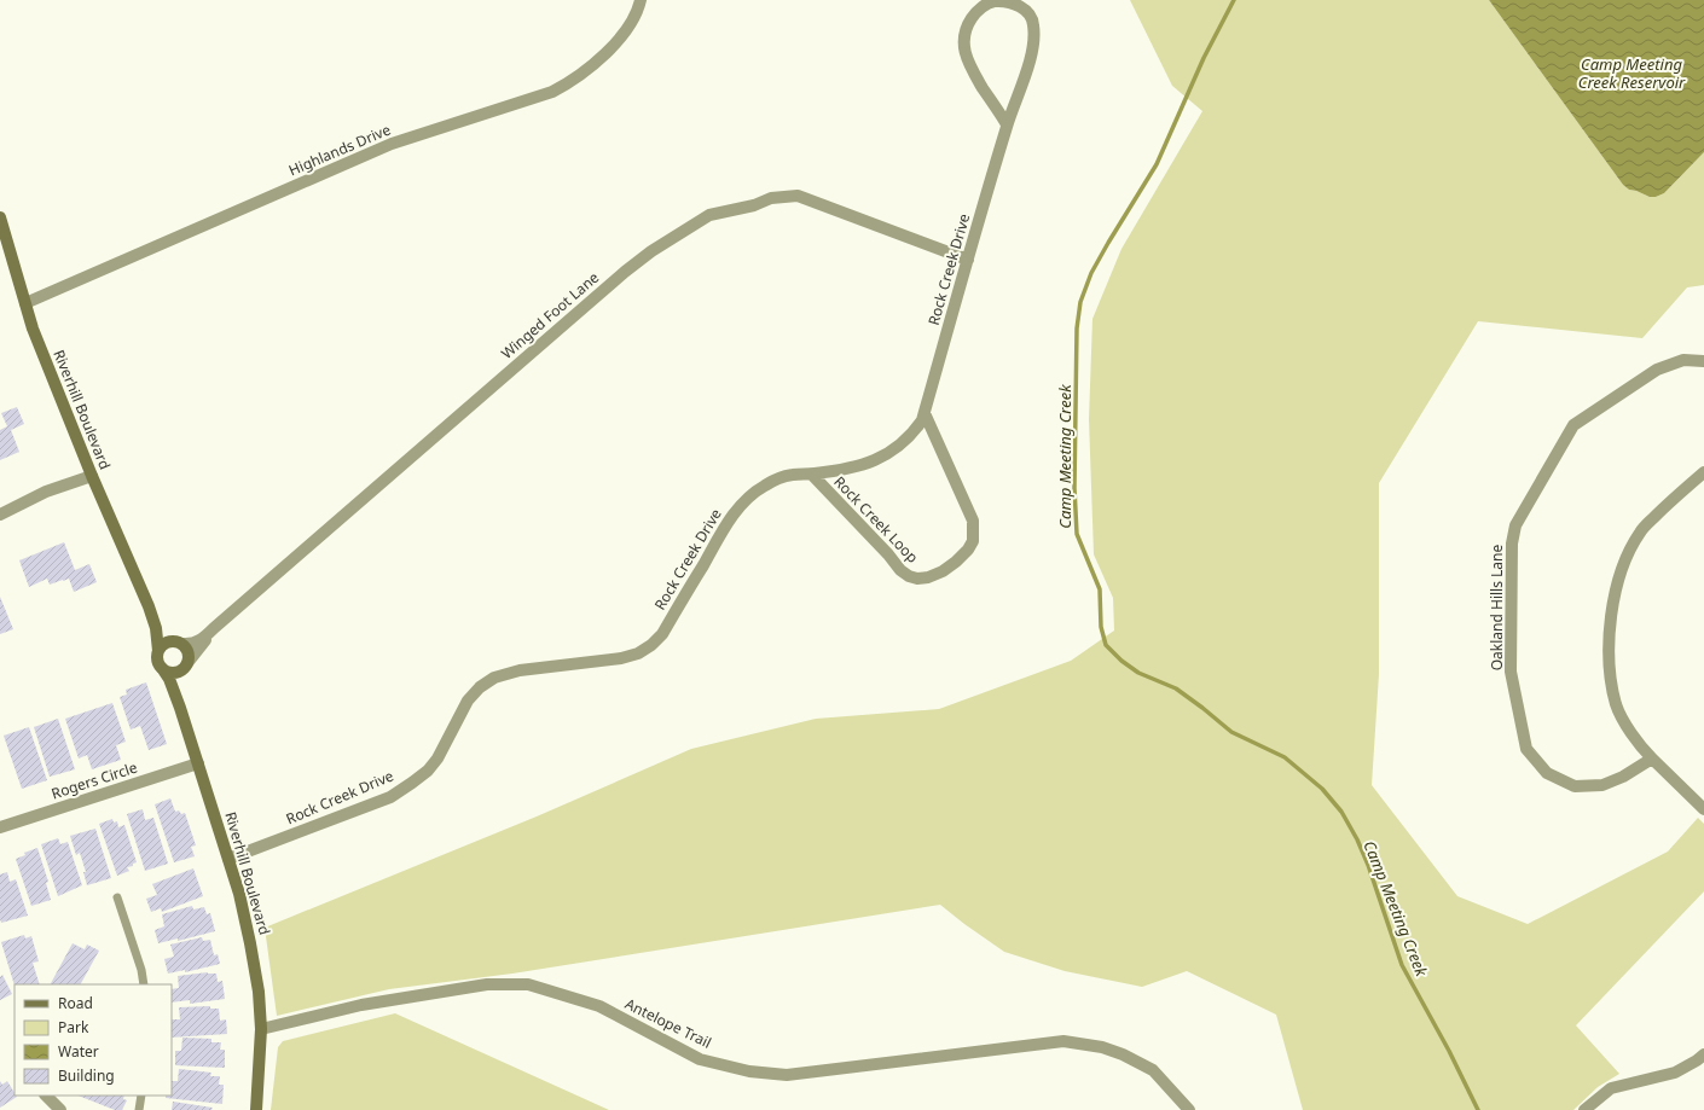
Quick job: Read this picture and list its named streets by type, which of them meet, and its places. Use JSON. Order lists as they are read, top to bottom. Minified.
{"streets":{"street":["Highlands Drive","Rock Creek Drive","Winged Foot Lane","Riverhill Boulevard","Rock Creek Loop","Oakland Hills Lane","Rogers Circle","Antelope Trail"]},"crossings":[["Highlands Drive","Riverhill Boulevard"],["Rock Creek Drive","Winged Foot Lane"],["Rock Creek Drive","Riverhill Boulevard"],["Rock Creek Drive","Rock Creek Loop"],["Winged Foot Lane","Riverhill Boulevard"],["Riverhill Boulevard","Rogers Circle"],["Riverhill Boulevard","Antelope Trail"]],"water":["Camp Meeting Creek Reservoir","Camp Meeting Creek"],"legend":["Road","Park","Water","Building"]}
